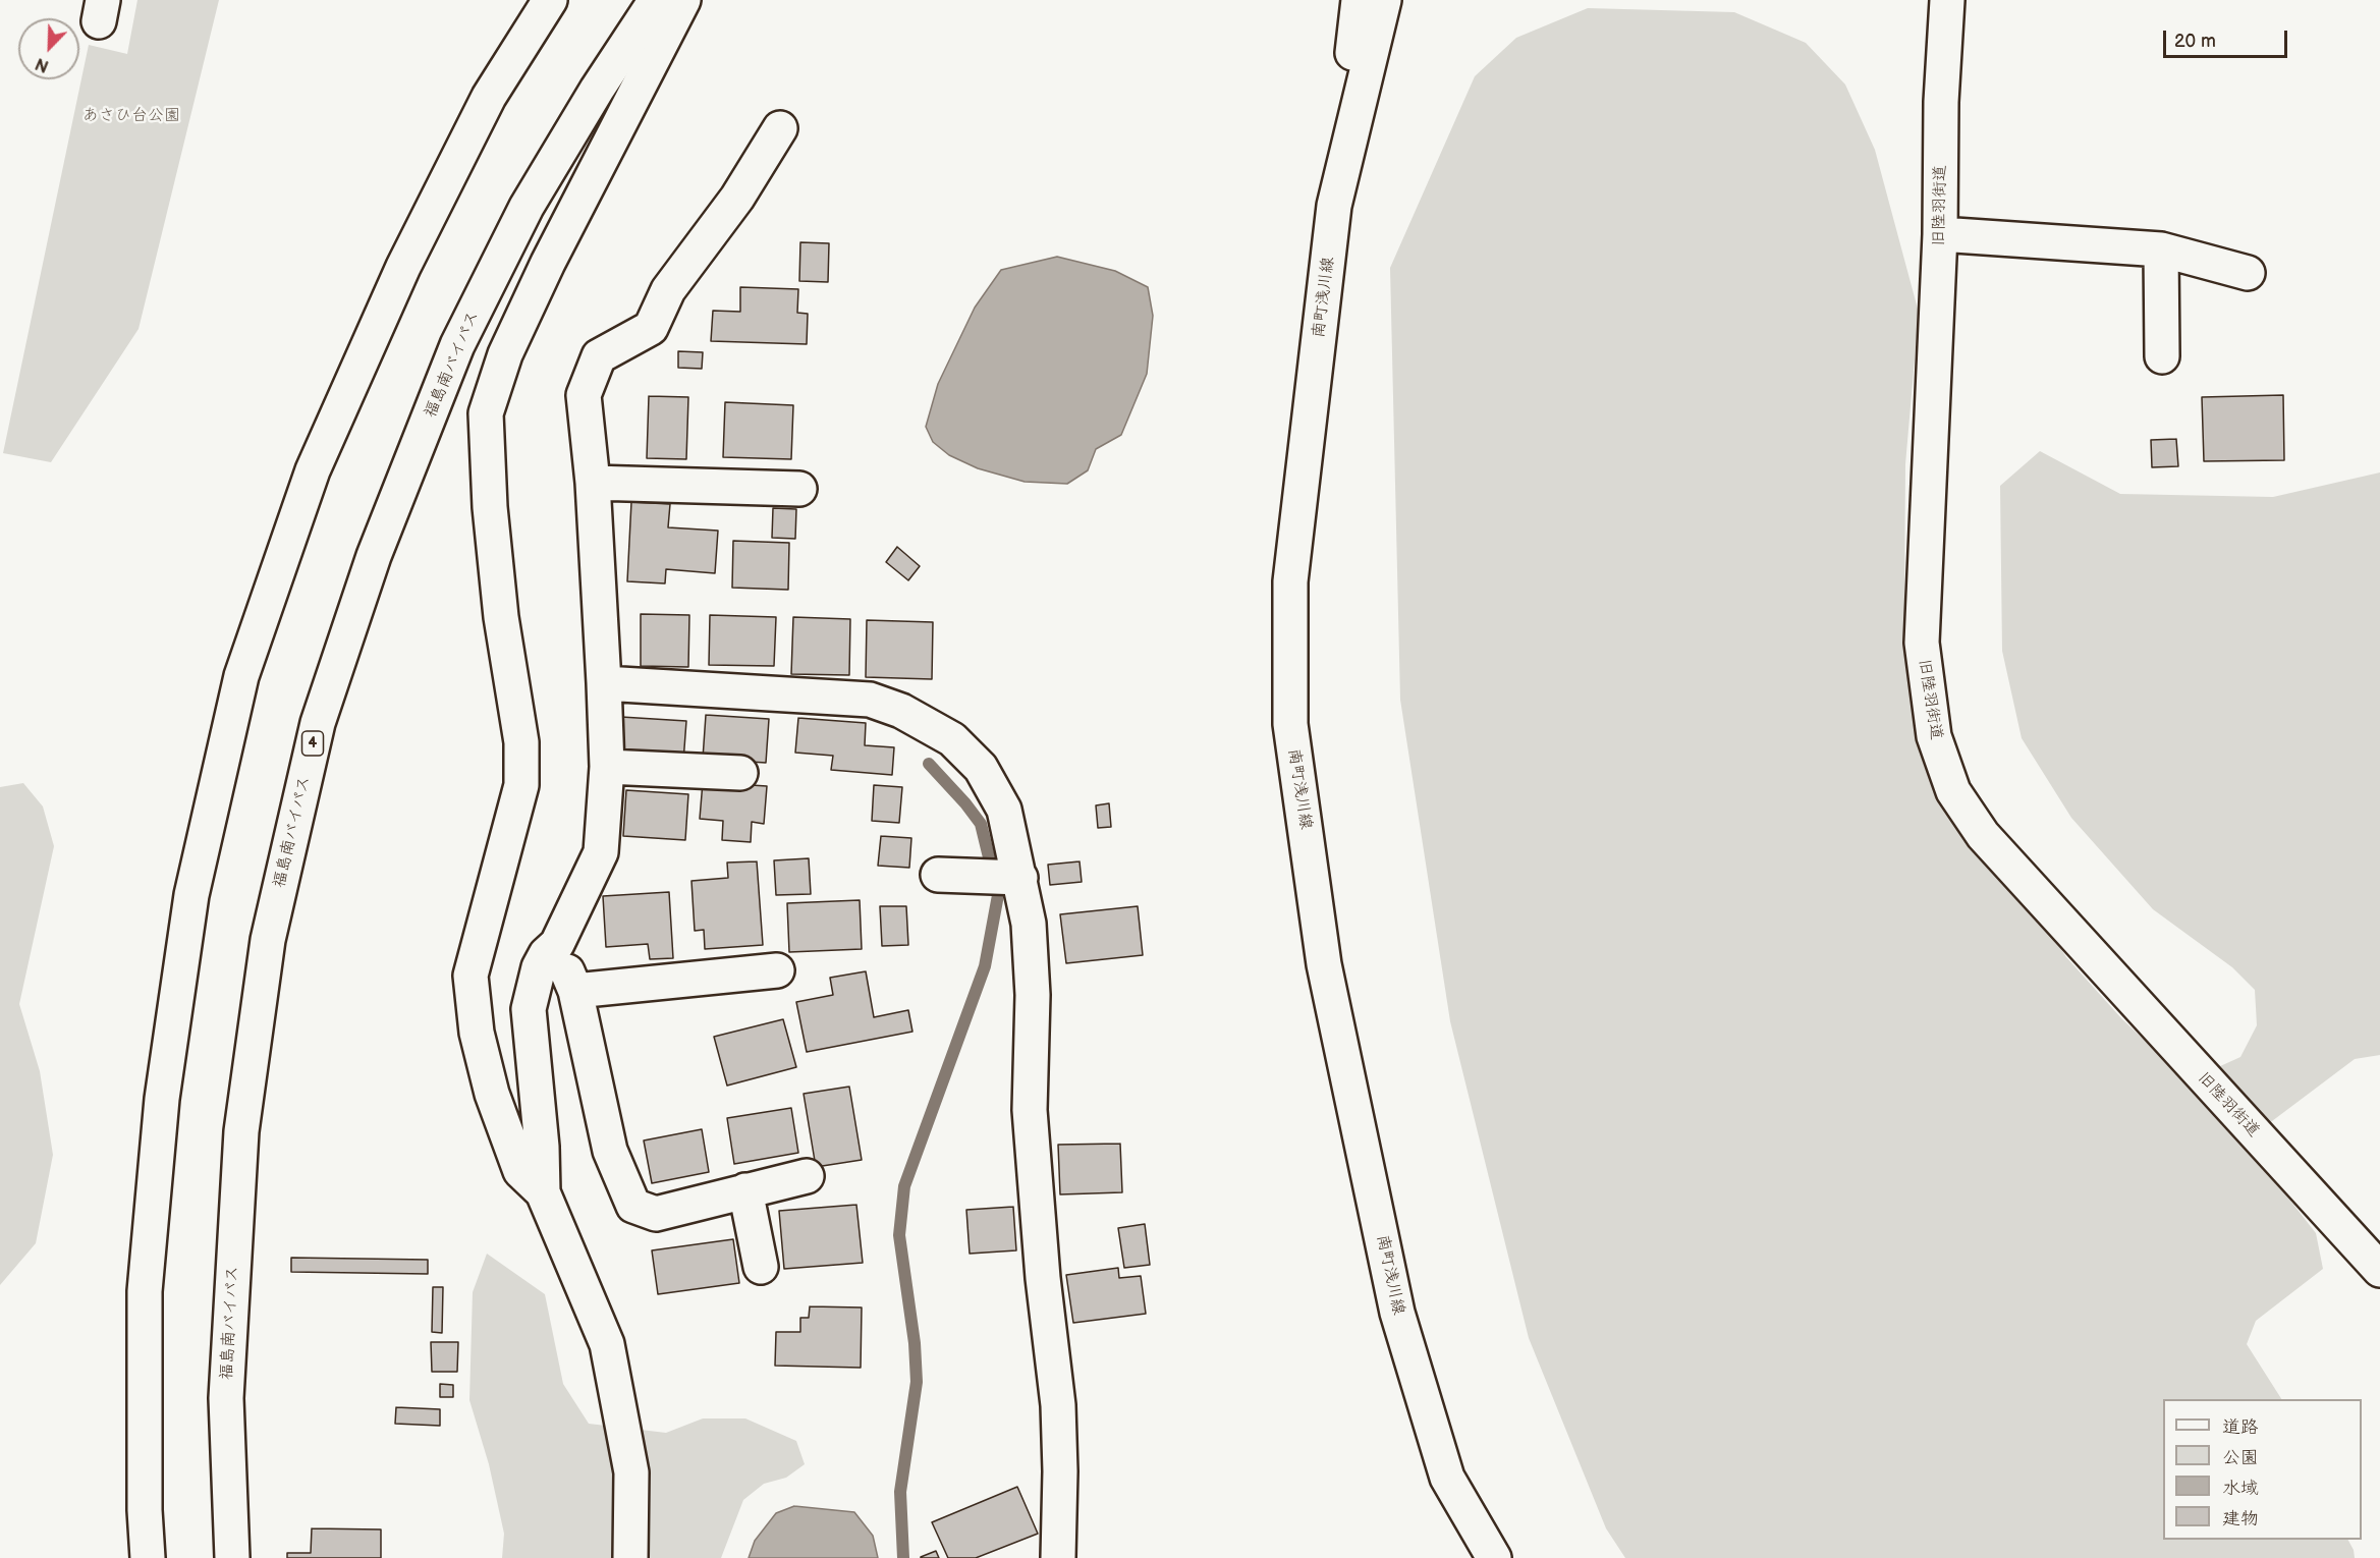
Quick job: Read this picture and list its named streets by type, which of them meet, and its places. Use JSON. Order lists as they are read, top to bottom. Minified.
{"streets":{"main road":["旧陸羽街道","南町浅川線","福島南バイパス","4"]},"parks":["あさひ台公園"],"legend":["道路","公園","水域","建物"],"scale_bar":"20 m","north":"bottom left"}
